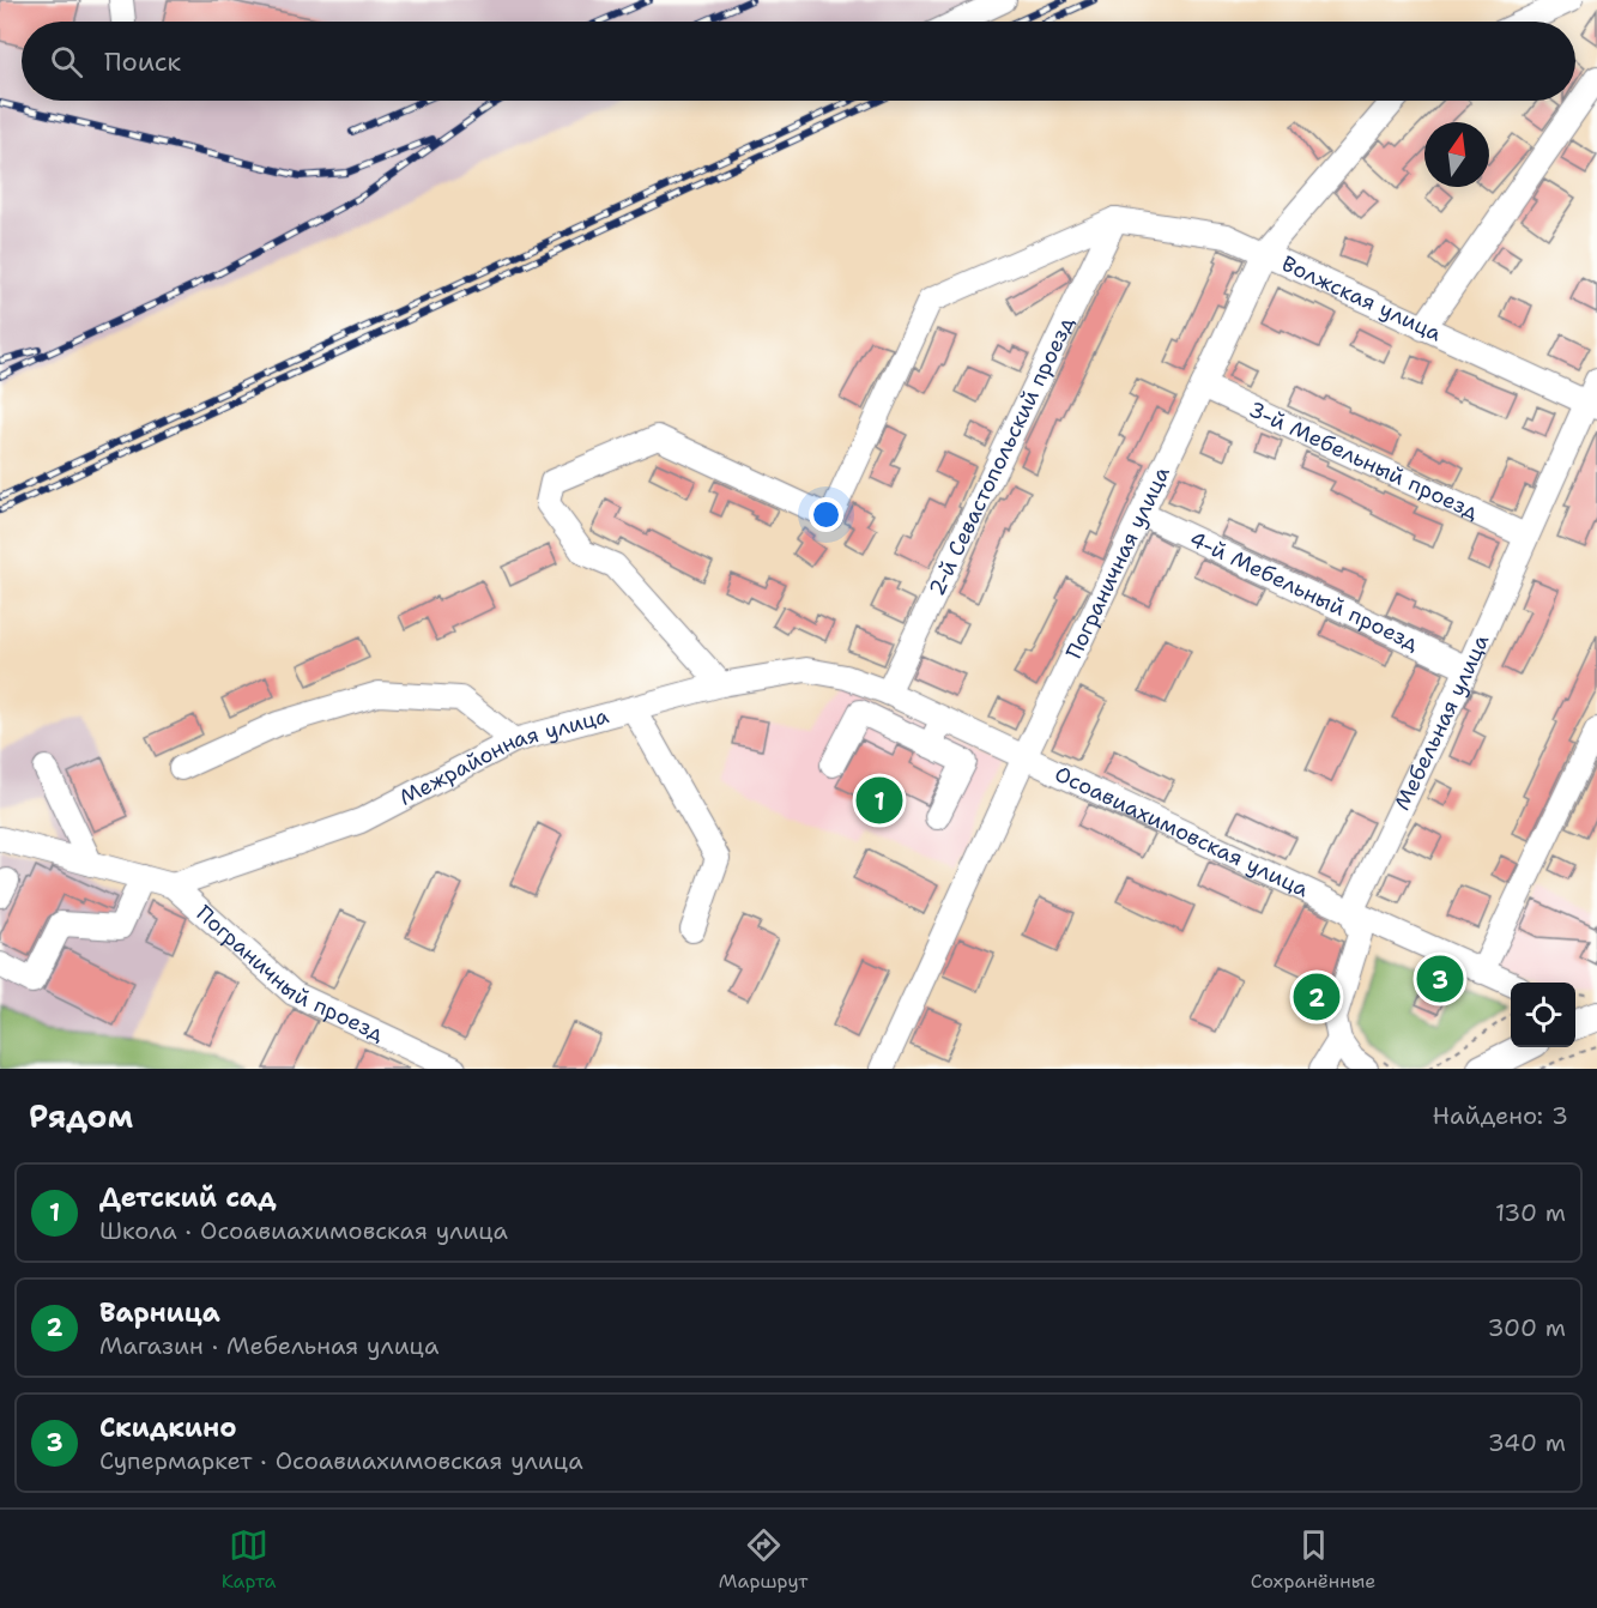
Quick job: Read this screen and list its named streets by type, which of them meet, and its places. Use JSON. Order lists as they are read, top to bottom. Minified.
{"streets":{"street":["Волжская улица","2-й Севастопольский проезд","3-й Мебельный проезд","Пограничная улица","4-й Мебельный проезд","Мебельная улица","Межрайонная улица","Осоавиахимовская улица","Пограничный проезд"]},"crossings":[["Волжская улица","2-й Севастопольский проезд"],["Волжская улица","Пограничная улица"],["Волжская улица","Мебельная улица"],["2-й Севастопольский проезд","Осоавиахимовская улица"],["3-й Мебельный проезд","Пограничная улица"],["3-й Мебельный проезд","Мебельная улица"],["Пограничная улица","4-й Мебельный проезд"],["Пограничная улица","Осоавиахимовская улица"],["4-й Мебельный проезд","Мебельная улица"],["Мебельная улица","Осоавиахимовская улица"],["Межрайонная улица","Осоавиахимовская улица"],["Межрайонная улица","Пограничный проезд"]],"north":"top","page":{"search":"Поиск","pins":["1","3","2"],"heading":["Рядом","Найдено: 3"],"list":[{"mark":"1","name":"Детский сад","note":"Школа · Осоавиахимовская улица","value":"130 m"},{"mark":"2","name":"Варница","note":"Магазин · Мебельная улица","value":"300 m"},{"mark":"3","name":"Скидкино","note":"Супермаркет · Осоавиахимовская улица","value":"340 m"}],"nav":["Карта","Маршрут","Сохранённые"]}}
